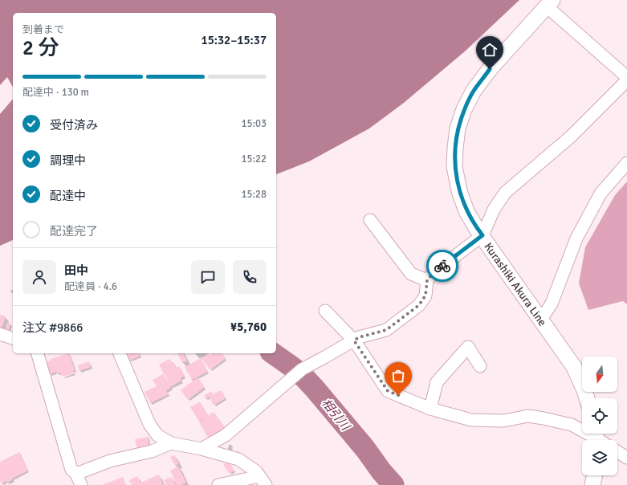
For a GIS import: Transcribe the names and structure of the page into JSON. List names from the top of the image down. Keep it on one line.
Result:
{"streets":{"main road":["Kurashiki Akura Line"]},"water":["相引川"],"north":"bottom","page":{"heading":["2 分","到着まで","15:32–15:37"],"panel":["田中","配達員 · 4.6","注文 #9866","¥5,760"],"bar":"配達中 · 130 m","list":[["受付済み","15:03"],["調理中","15:22"],["配達中","15:28"],"配達完了"]}}
